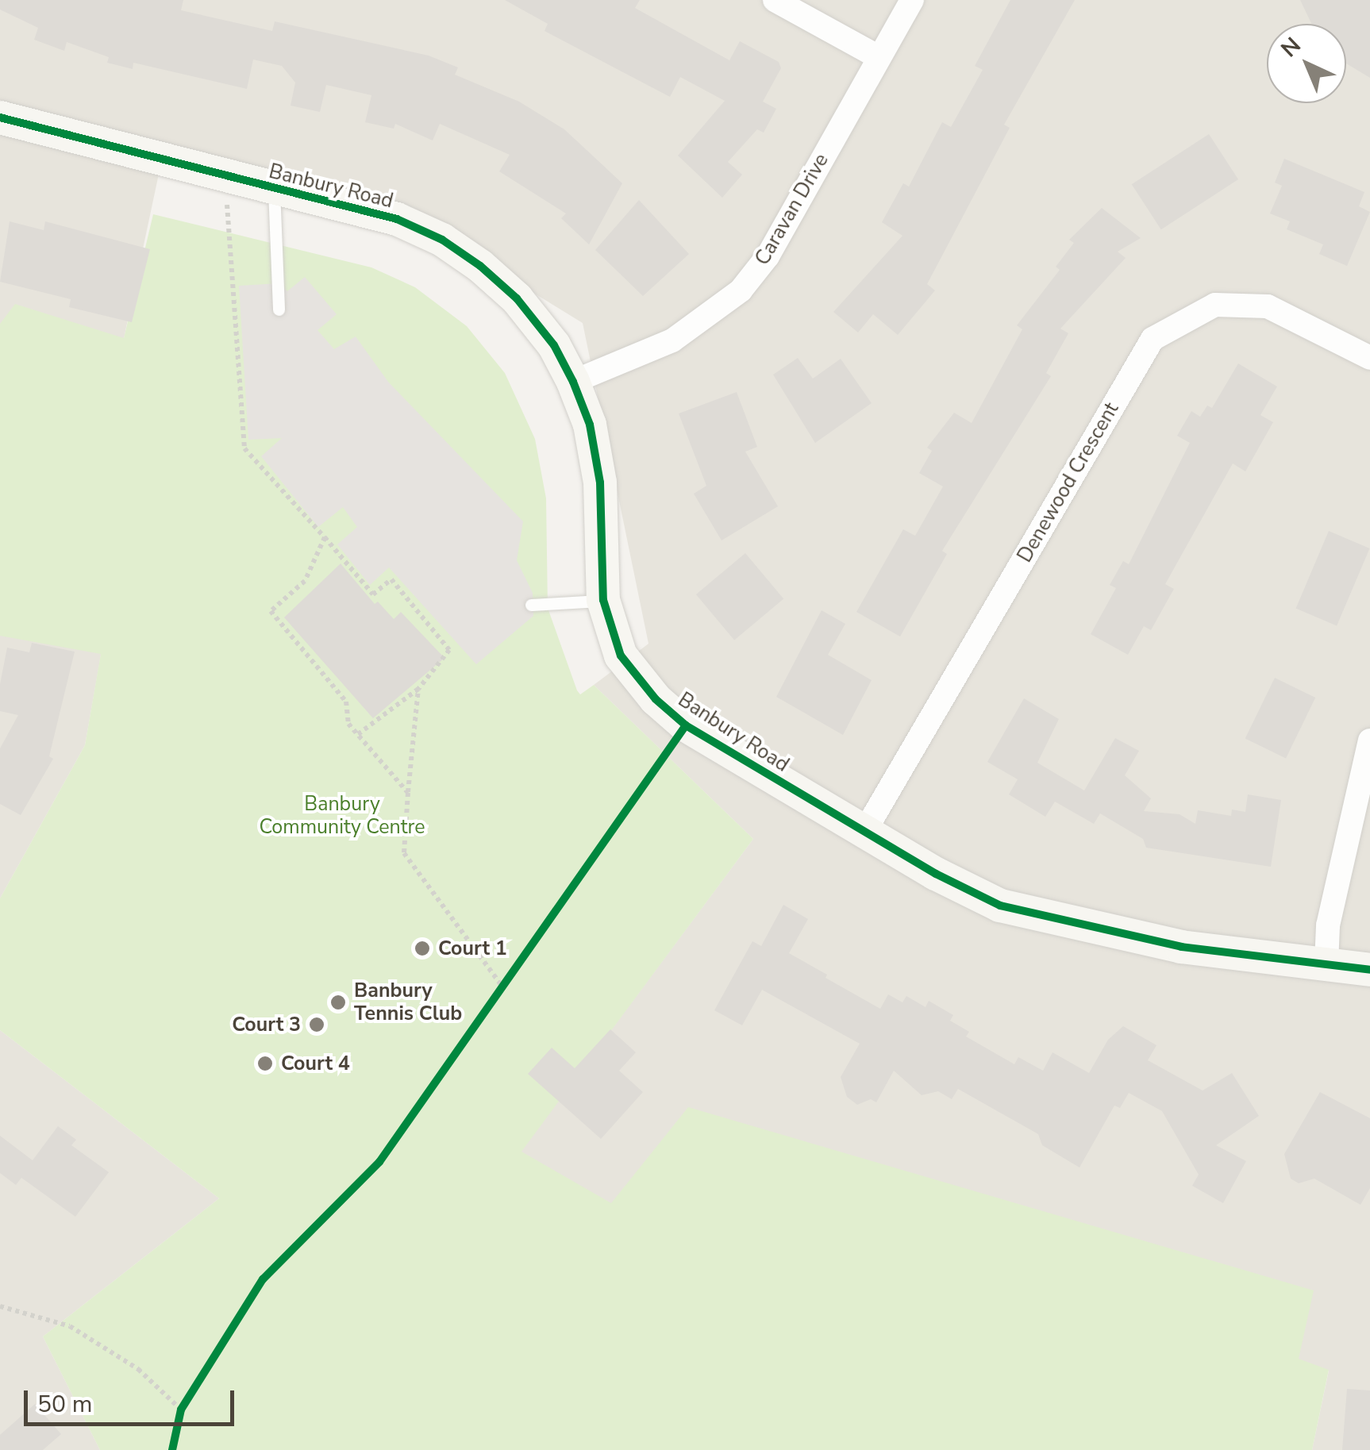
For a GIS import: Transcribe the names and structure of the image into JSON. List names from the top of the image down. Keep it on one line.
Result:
{"streets":{"street":["Banbury Road","Caravan Drive","Denewood Crescent"]},"crossings":[["Banbury Road","Caravan Drive"],["Banbury Road","Denewood Crescent"]],"parks":["Banbury Community Centre"],"places":["Court 1","Banbury Tennis Club","Court 3","Court 4"],"scale_bar":"50 m","north":"top left"}
